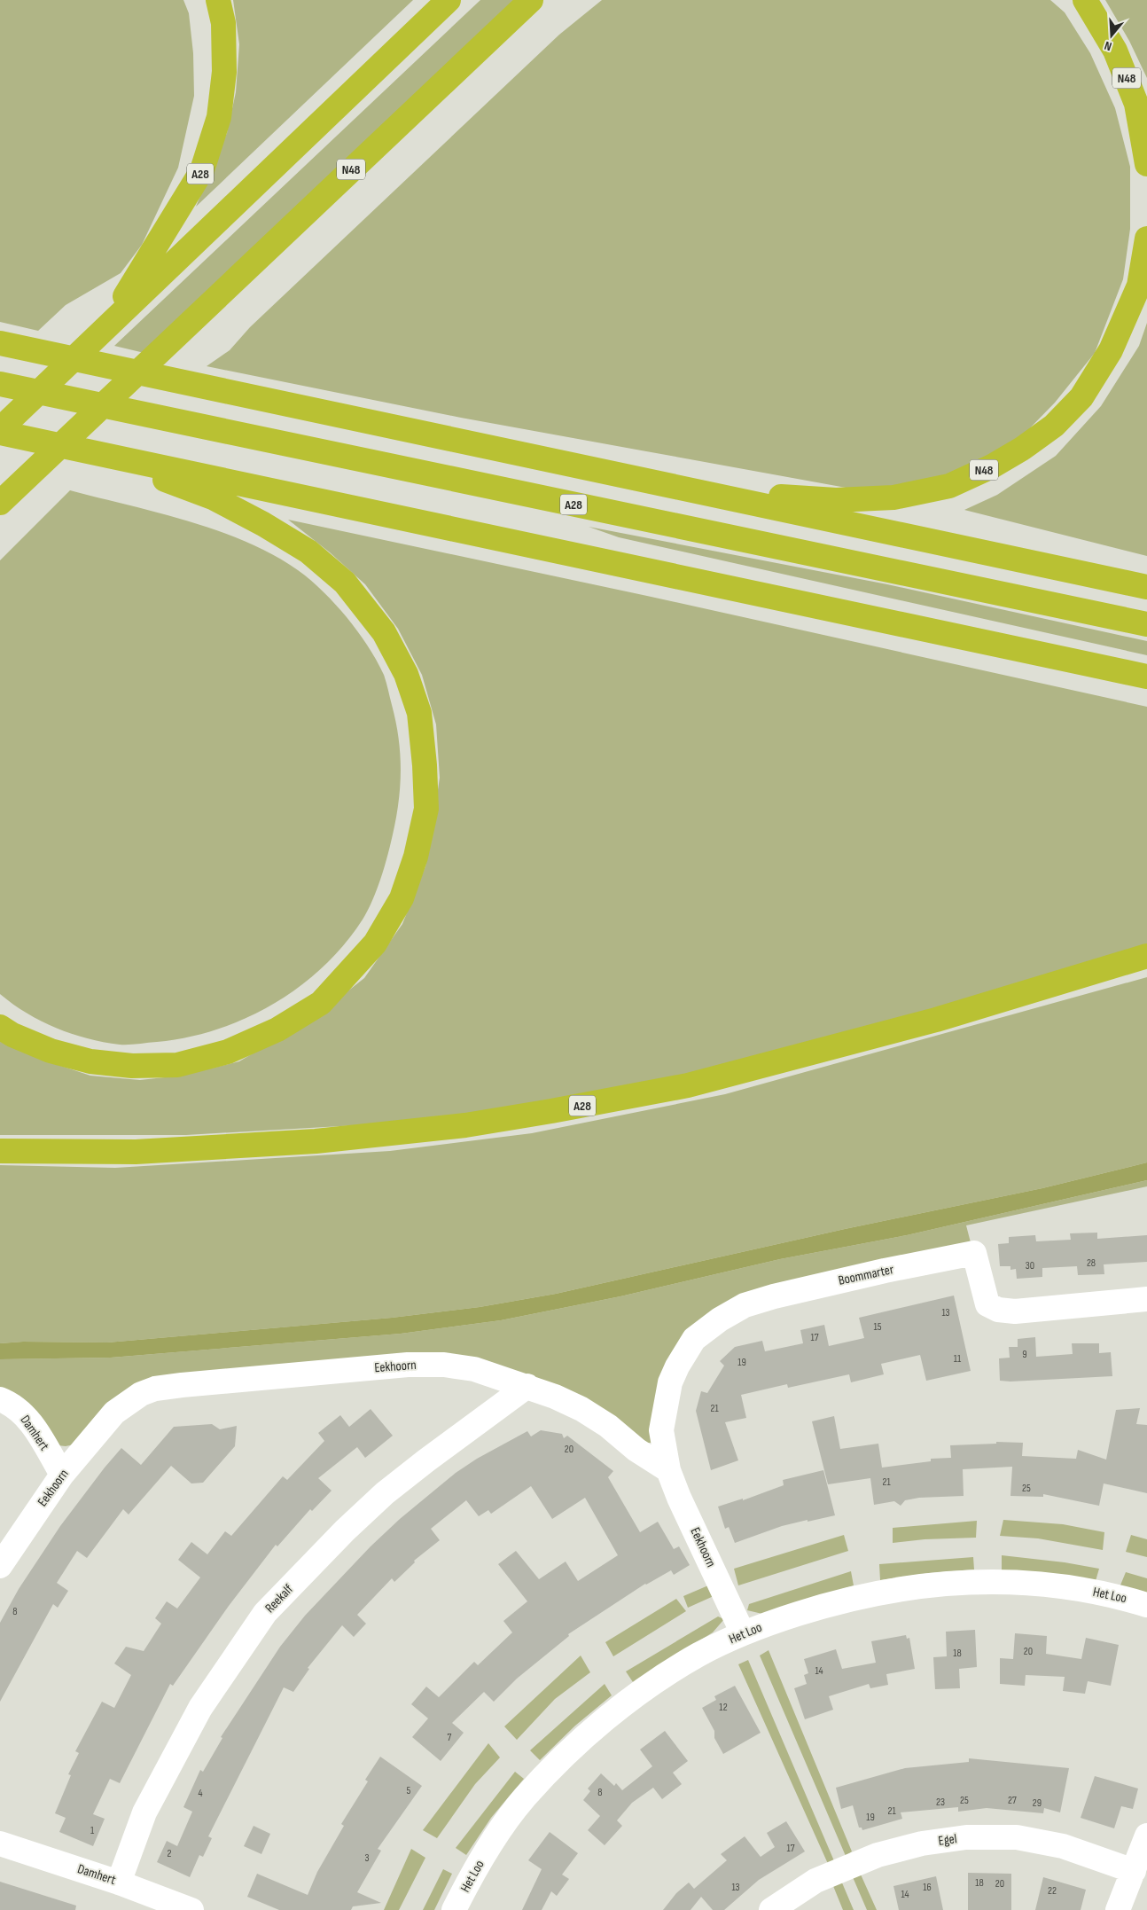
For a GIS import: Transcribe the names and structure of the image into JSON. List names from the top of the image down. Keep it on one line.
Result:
{"streets":{"highway":["N48","A28"],"street":["Boommarter","Eekhoorn","Damhert","Het Loo","Reekalf","Egel"]},"crossings":[["Boommarter","Eekhoorn"],["Eekhoorn","Damhert"],["Eekhoorn","Het Loo"],["Eekhoorn","Reekalf"],["Damhert","Reekalf"]],"house_numbers":["28","30","13","15","17","9","11","19","21","20","21","25","8","20","18","14","12","7","5","8","4","25","27","23","29","21","19","1","17","2","3","18","20","13","16","22","14"],"north":"bottom"}
